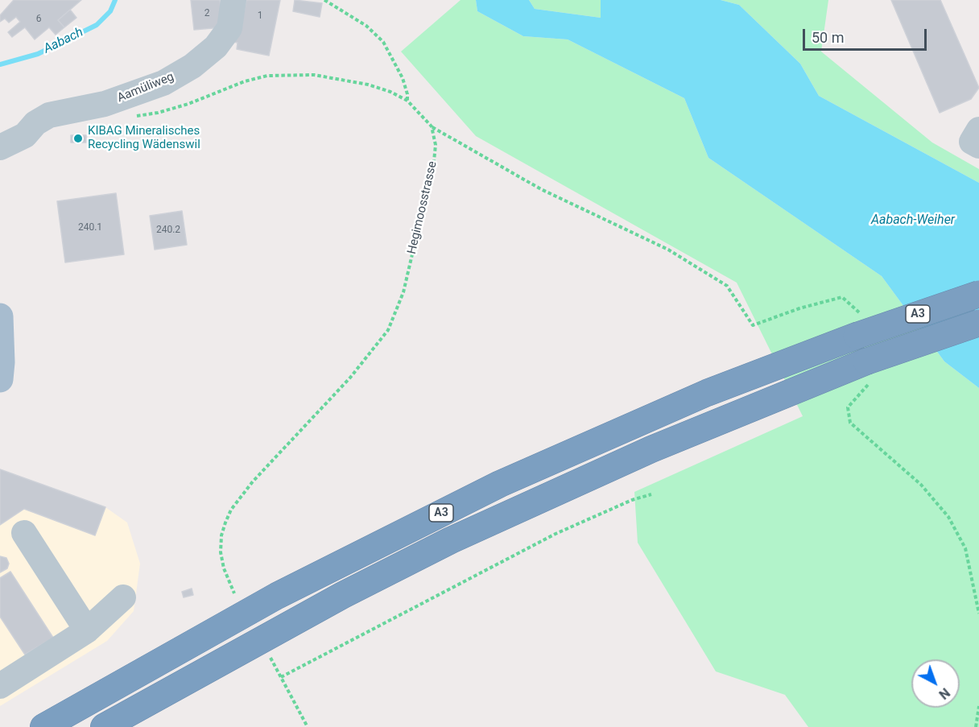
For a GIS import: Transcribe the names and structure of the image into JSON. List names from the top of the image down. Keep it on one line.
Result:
{"streets":{"highway":["A3"],"lane":["Aamüliweg"],"path":["Hegimoosstrasse"]},"water":["Aabach","Aabach-Weiher"],"places":["KIBAG Mineralisches Recycling Wädenswil"],"house_numbers":["2","1","6","240.1","240.2"],"scale_bar":"50 m","north":"bottom right"}
